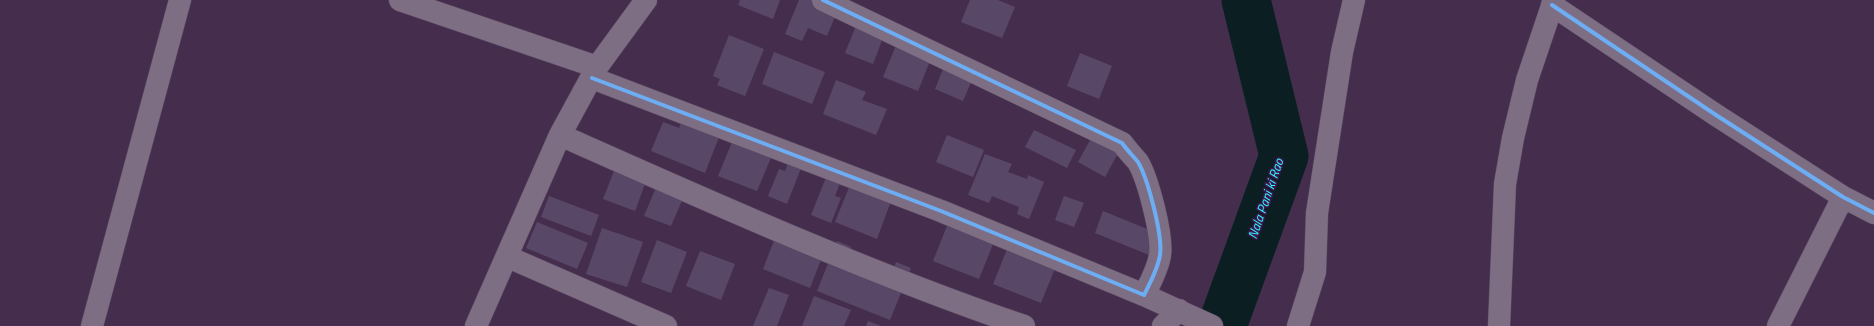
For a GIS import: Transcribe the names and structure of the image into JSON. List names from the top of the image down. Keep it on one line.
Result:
{"water":["Nala Pani ki Rao"]}
